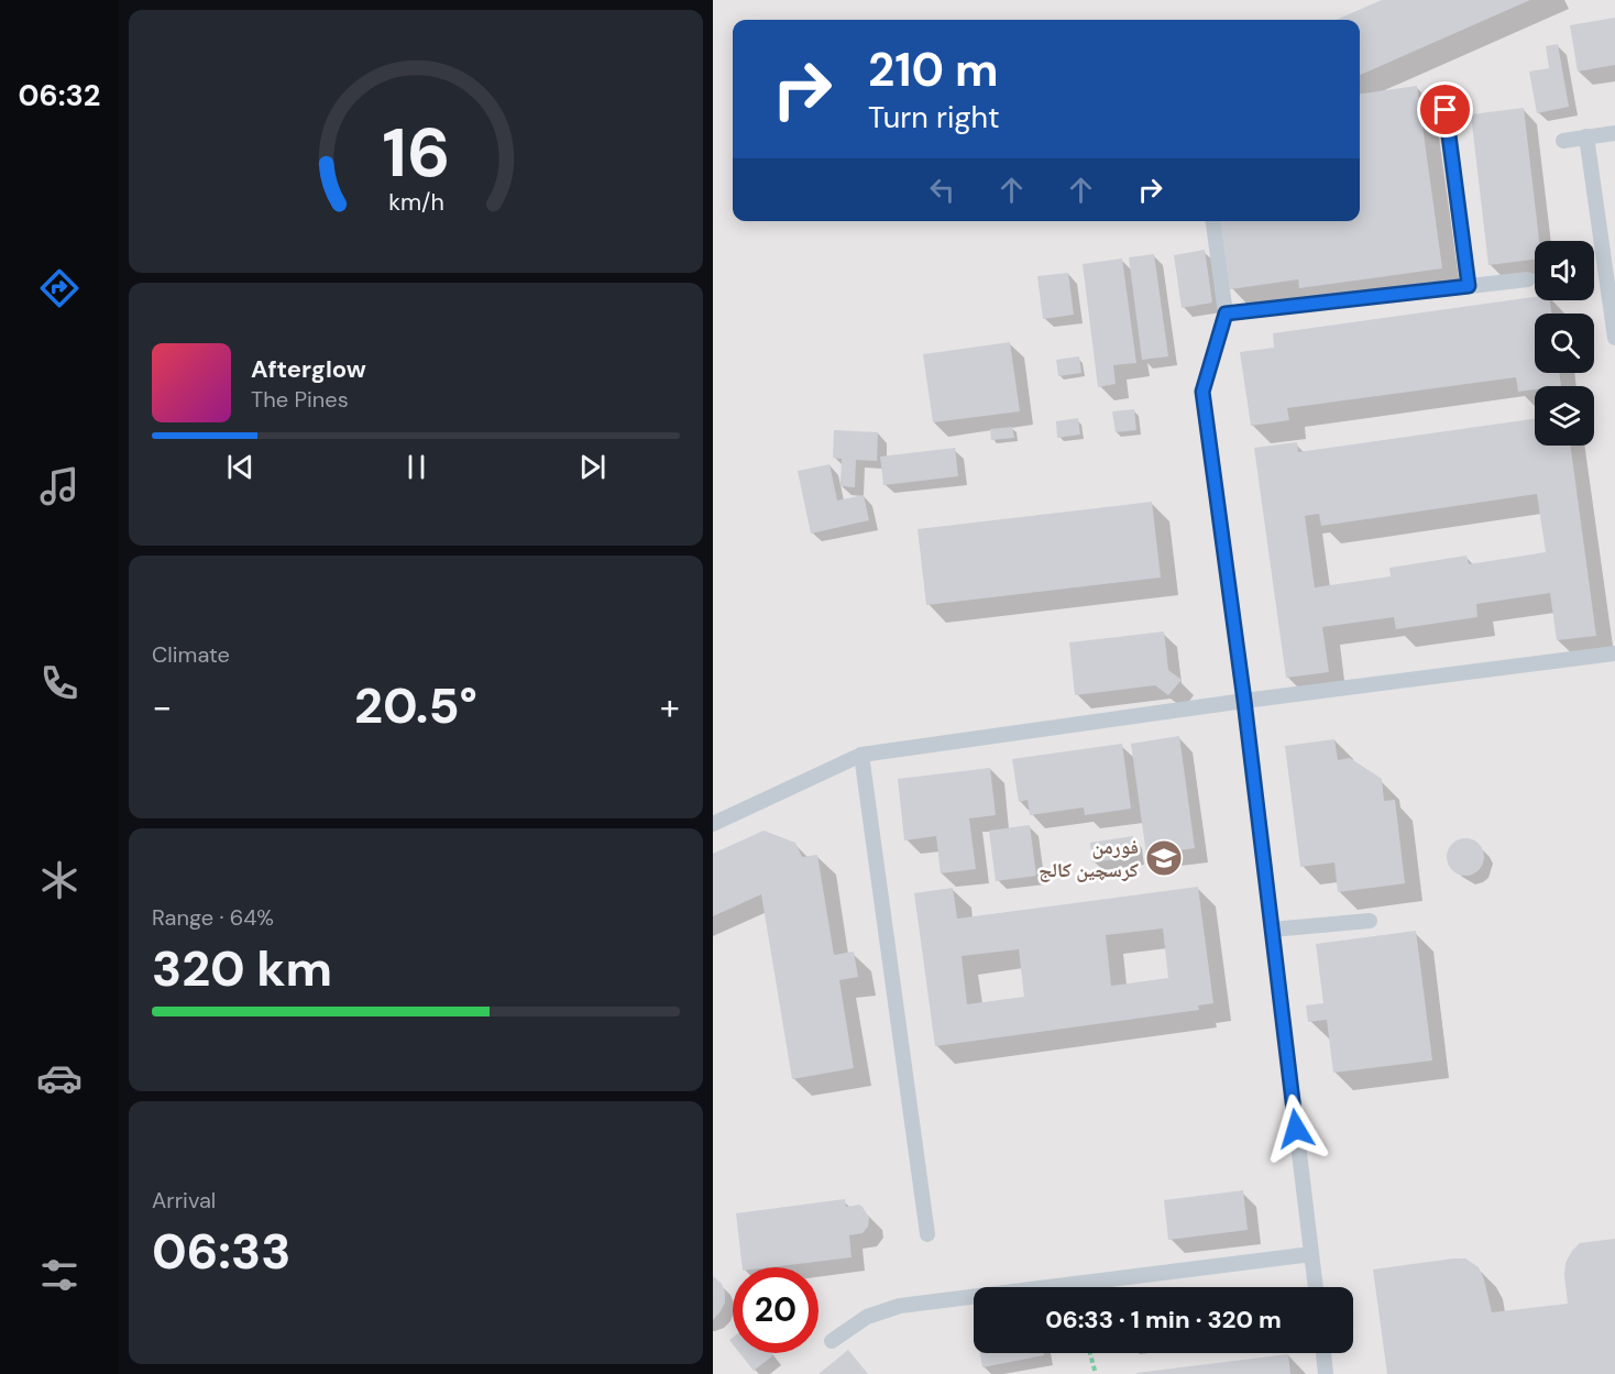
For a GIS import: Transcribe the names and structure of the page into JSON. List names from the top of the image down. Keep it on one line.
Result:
{"places":{"school or university":["فورمن کرسچین کالج"]},"page":{"tabs":"06:32","turn":["210 m","Turn right"],"song":["Afterglow","The Pines"],"tile":["Climate",["Range · 64%","320 km"],["Arrival","06:33"]],"heat":["−","20.5°","+"],"limit":"20","trip":"06:33 · 1 min · 320 m","gauge":["16","km/h"]}}
